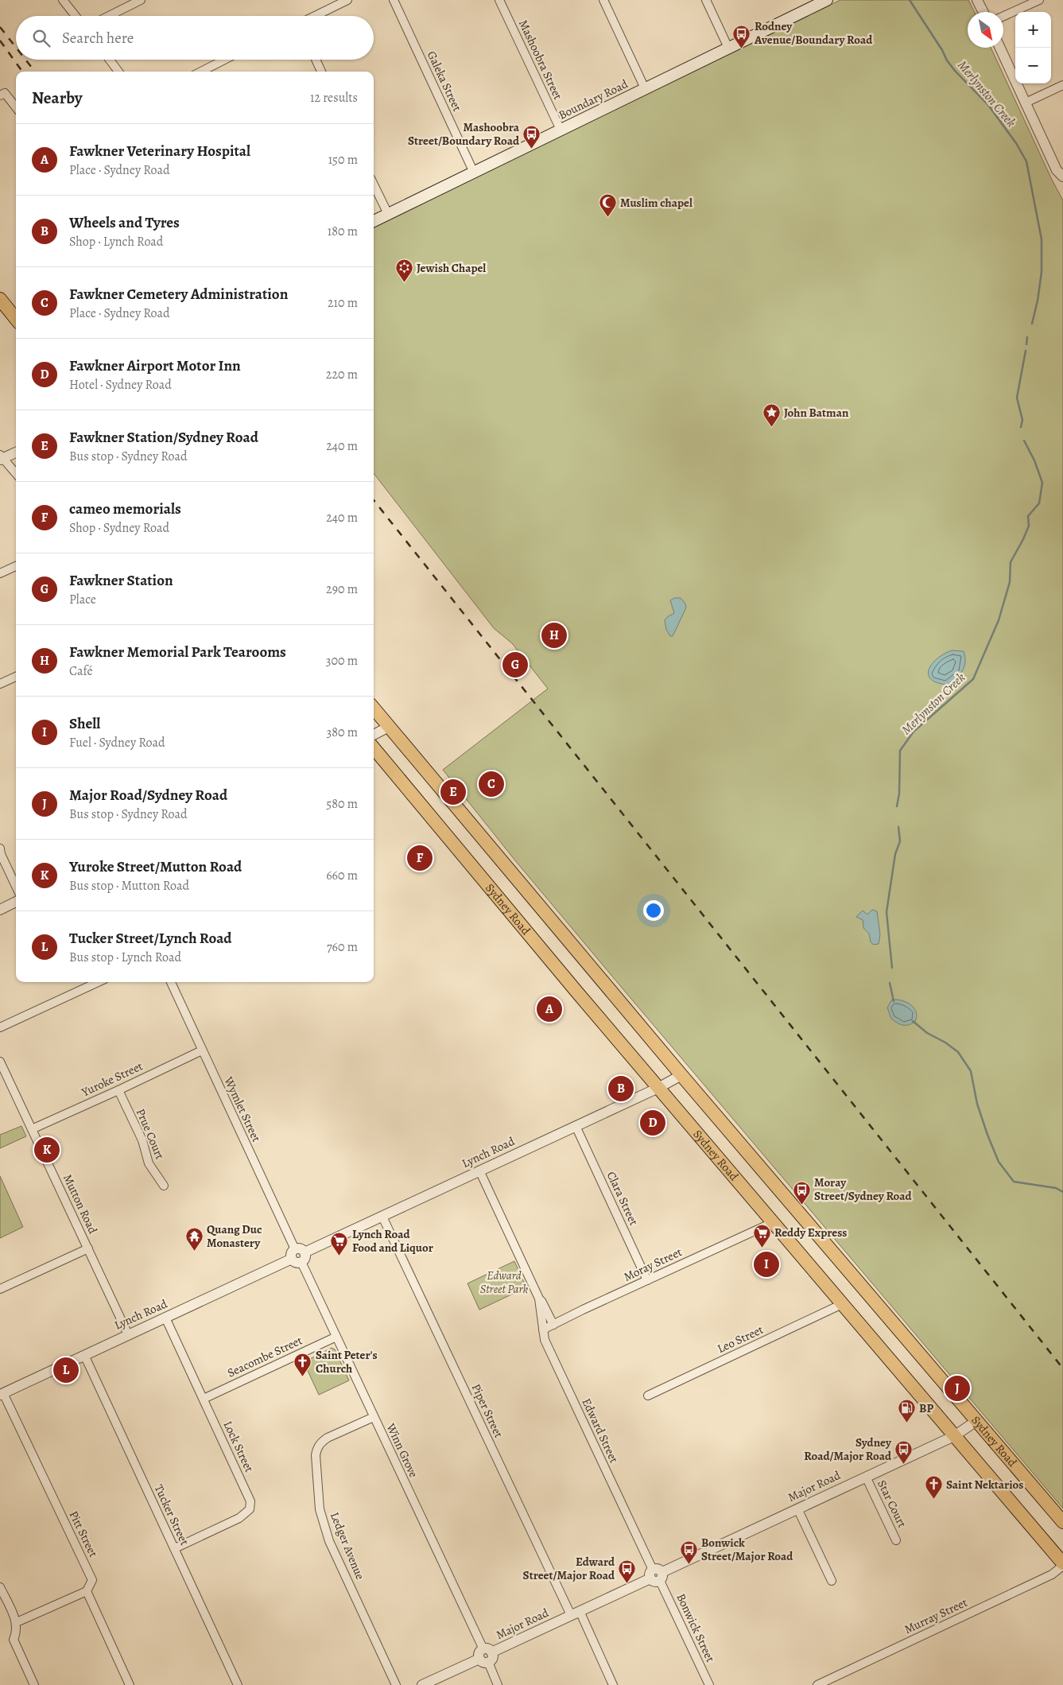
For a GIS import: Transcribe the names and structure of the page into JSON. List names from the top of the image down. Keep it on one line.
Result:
{"streets":{"highway":["Sydney Road"],"main road":["Boundary Road"],"street":["Mashoobra Street","Galeka Street","Yuroke Street","Wymlet Street","Prue Court","Lynch Road","Clara Street","Mutton Road","Moray Street","Leo Street","Seacombe Street","Piper Street","Edward Street","Lock Street","Winn Grove","Major Road","Star Court","Tucker Street","Pitt Street","Ledger Avenue","Murray Street","Bonwick Street"]},"crossings":[["Mashoobra Street","Boundary Road"],["Galeka Street","Boundary Road"],["Sydney Road","Lynch Road"],["Sydney Road","Moray Street"],["Sydney Road","Leo Street"],["Sydney Road","Major Road"],["Sydney Road","Murray Street"],["Yuroke Street","Wymlet Street"],["Yuroke Street","Prue Court"],["Yuroke Street","Mutton Road"],["Wymlet Street","Lynch Road"],["Wymlet Street","Winn Grove"],["Lynch Road","Clara Street"],["Lynch Road","Mutton Road"],["Lynch Road","Piper Street"],["Lynch Road","Edward Street"],["Lynch Road","Lock Street"],["Lynch Road","Winn Grove"],["Lynch Road","Tucker Street"],["Lynch Road","Pitt Street"],["Clara Street","Moray Street"],["Moray Street","Edward Street"],["Seacombe Street","Lock Street"],["Seacombe Street","Winn Grove"],["Piper Street","Major Road"],["Edward Street","Major Road"],["Edward Street","Bonwick Street"],["Lock Street","Tucker Street"],["Winn Grove","Major Road"],["Winn Grove","Ledger Avenue"],["Major Road","Star Court"],["Major Road","Bonwick Street"]],"water":["Merlynston Creek"],"parks":["Edward Street Park"],"places":{"bus stop":["Rodney Avenue/Boundary Road","Mashoobra Street/Boundary Road","Moray Street/Sydney Road","Sydney Road/Major Road","Bonwick Street/Major Road","Edward Street/Major Road"],"mosque":["Muslim chapel"],"synagogue":["Jewish Chapel"],"place":["John Batman"],"supermarket":["Reddy Express","Lynch Road Food and Liquor"],"temple":["Quang Duc Monastery"],"church":["Saint Peter's Church","Saint Nektarios"],"fuel station":["BP"]},"north":"bottom right","page":{"map_buttons":["+","−"],"search":"Search here","heading":["Nearby","12 results"],"list":[{"mark":"A","name":"Fawkner Veterinary Hospital","note":"Place · Sydney Road","value":"150 m"},{"mark":"B","name":"Wheels and Tyres","note":"Shop · Lynch Road","value":"180 m"},{"mark":"C","name":"Fawkner Cemetery Administration","note":"Place · Sydney Road","value":"210 m"},{"mark":"D","name":"Fawkner Airport Motor Inn","note":"Hotel · Sydney Road","value":"220 m"},{"mark":"E","name":"Fawkner Station/Sydney Road","note":"Bus stop · Sydney Road","value":"240 m"},{"mark":"F","name":"cameo memorials","note":"Shop · Sydney Road","value":"240 m"},{"mark":"G","name":"Fawkner Station","note":"Place","value":"290 m"},{"mark":"H","name":"Fawkner Memorial Park Tearooms","note":"Café","value":"300 m"},{"mark":"I","name":"Shell","note":"Fuel · Sydney Road","value":"380 m"},{"mark":"J","name":"Major Road/Sydney Road","note":"Bus stop · Sydney Road","value":"580 m"},{"mark":"K","name":"Yuroke Street/Mutton Road","note":"Bus stop · Mutton Road","value":"660 m"},{"mark":"L","name":"Tucker Street/Lynch Road","note":"Bus stop · Lynch Road","value":"760 m"}],"pins":["H","G","C","E","F","A","B","D","K","I","L","J"]}}
